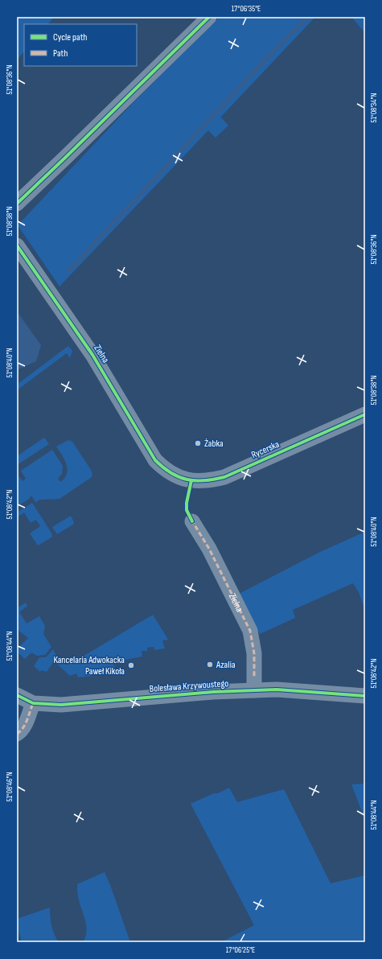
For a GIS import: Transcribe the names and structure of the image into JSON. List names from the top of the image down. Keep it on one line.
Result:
{"streets":{"street":["Zielna","Rycerska","Bolesława Krzywoustego"]},"crossings":[["Zielna","Rycerska"],["Zielna","Bolesława Krzywoustego"]],"places":["Żabka","Azalia","Kancelaria Adwokacka Paweł Kikoła"],"legend":["Cycle path","Path"],"coordinates":["17°06'35\"E","51°08'36\"N","51°08'34\"N","51°08'38\"N","51°08'40\"N","51°08'42\"N","51°08'44\"N","51°08'46\"N","17°06'25\"E"]}
